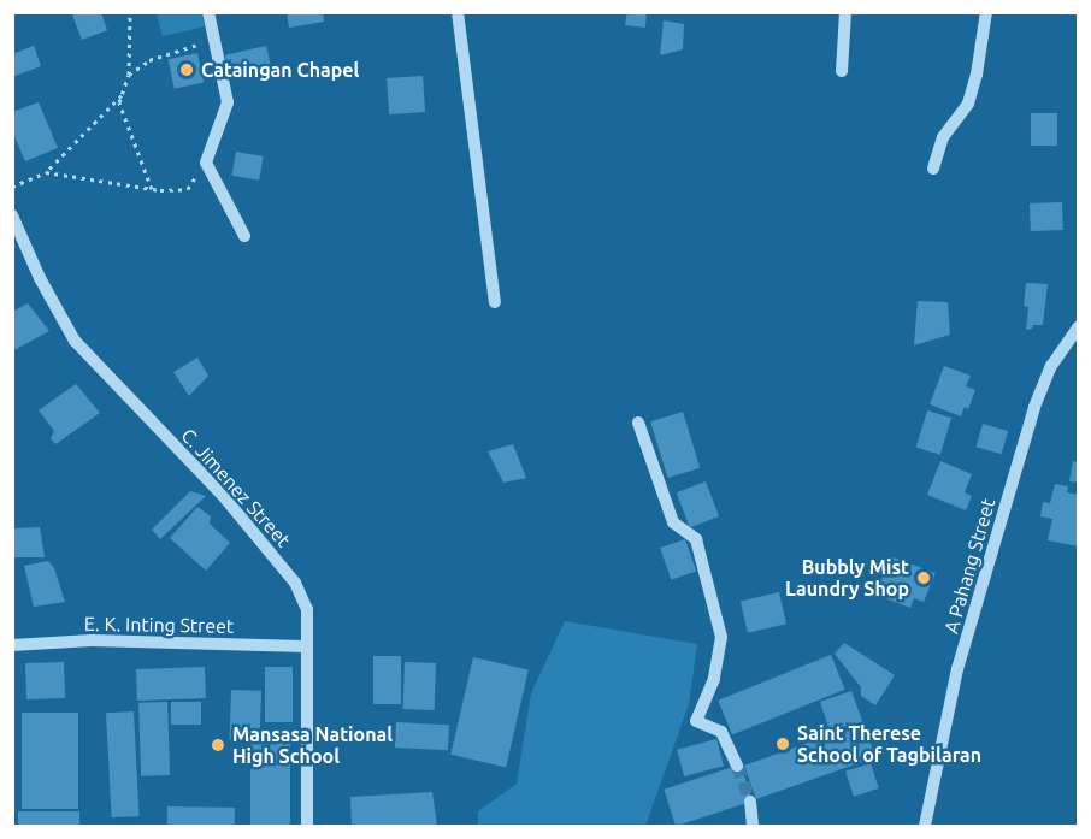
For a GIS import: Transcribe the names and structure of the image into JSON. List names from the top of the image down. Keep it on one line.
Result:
{"streets":{"street":["C. Jimenez Street","A Pahang Street","E. K. Inting Street"]},"crossings":[["C. Jimenez Street","E. K. Inting Street"]],"places":["Cataingan Chapel","Bubbly Mist Laundry Shop","Saint Therese School of Tagbilaran","Mansasa National High School"]}
